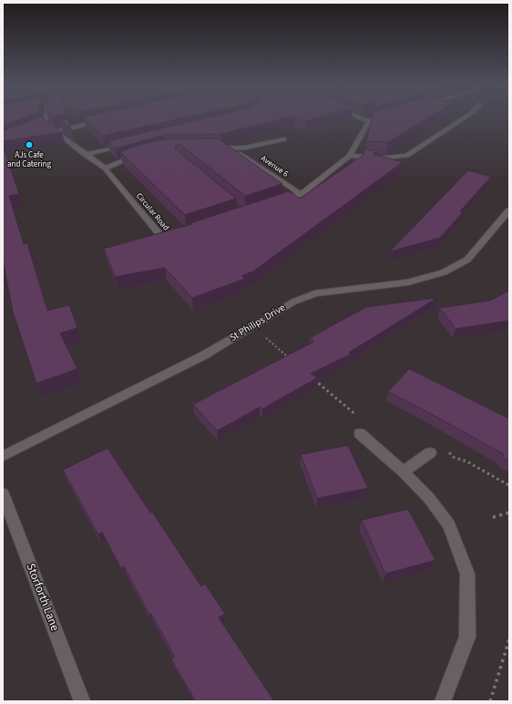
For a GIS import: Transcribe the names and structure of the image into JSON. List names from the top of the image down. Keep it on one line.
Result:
{"streets":{"street":["Avenue 6","Circular Road","St Philips Drive","Storforth Lane"]},"places":["AJs Cafe and Catering"]}
